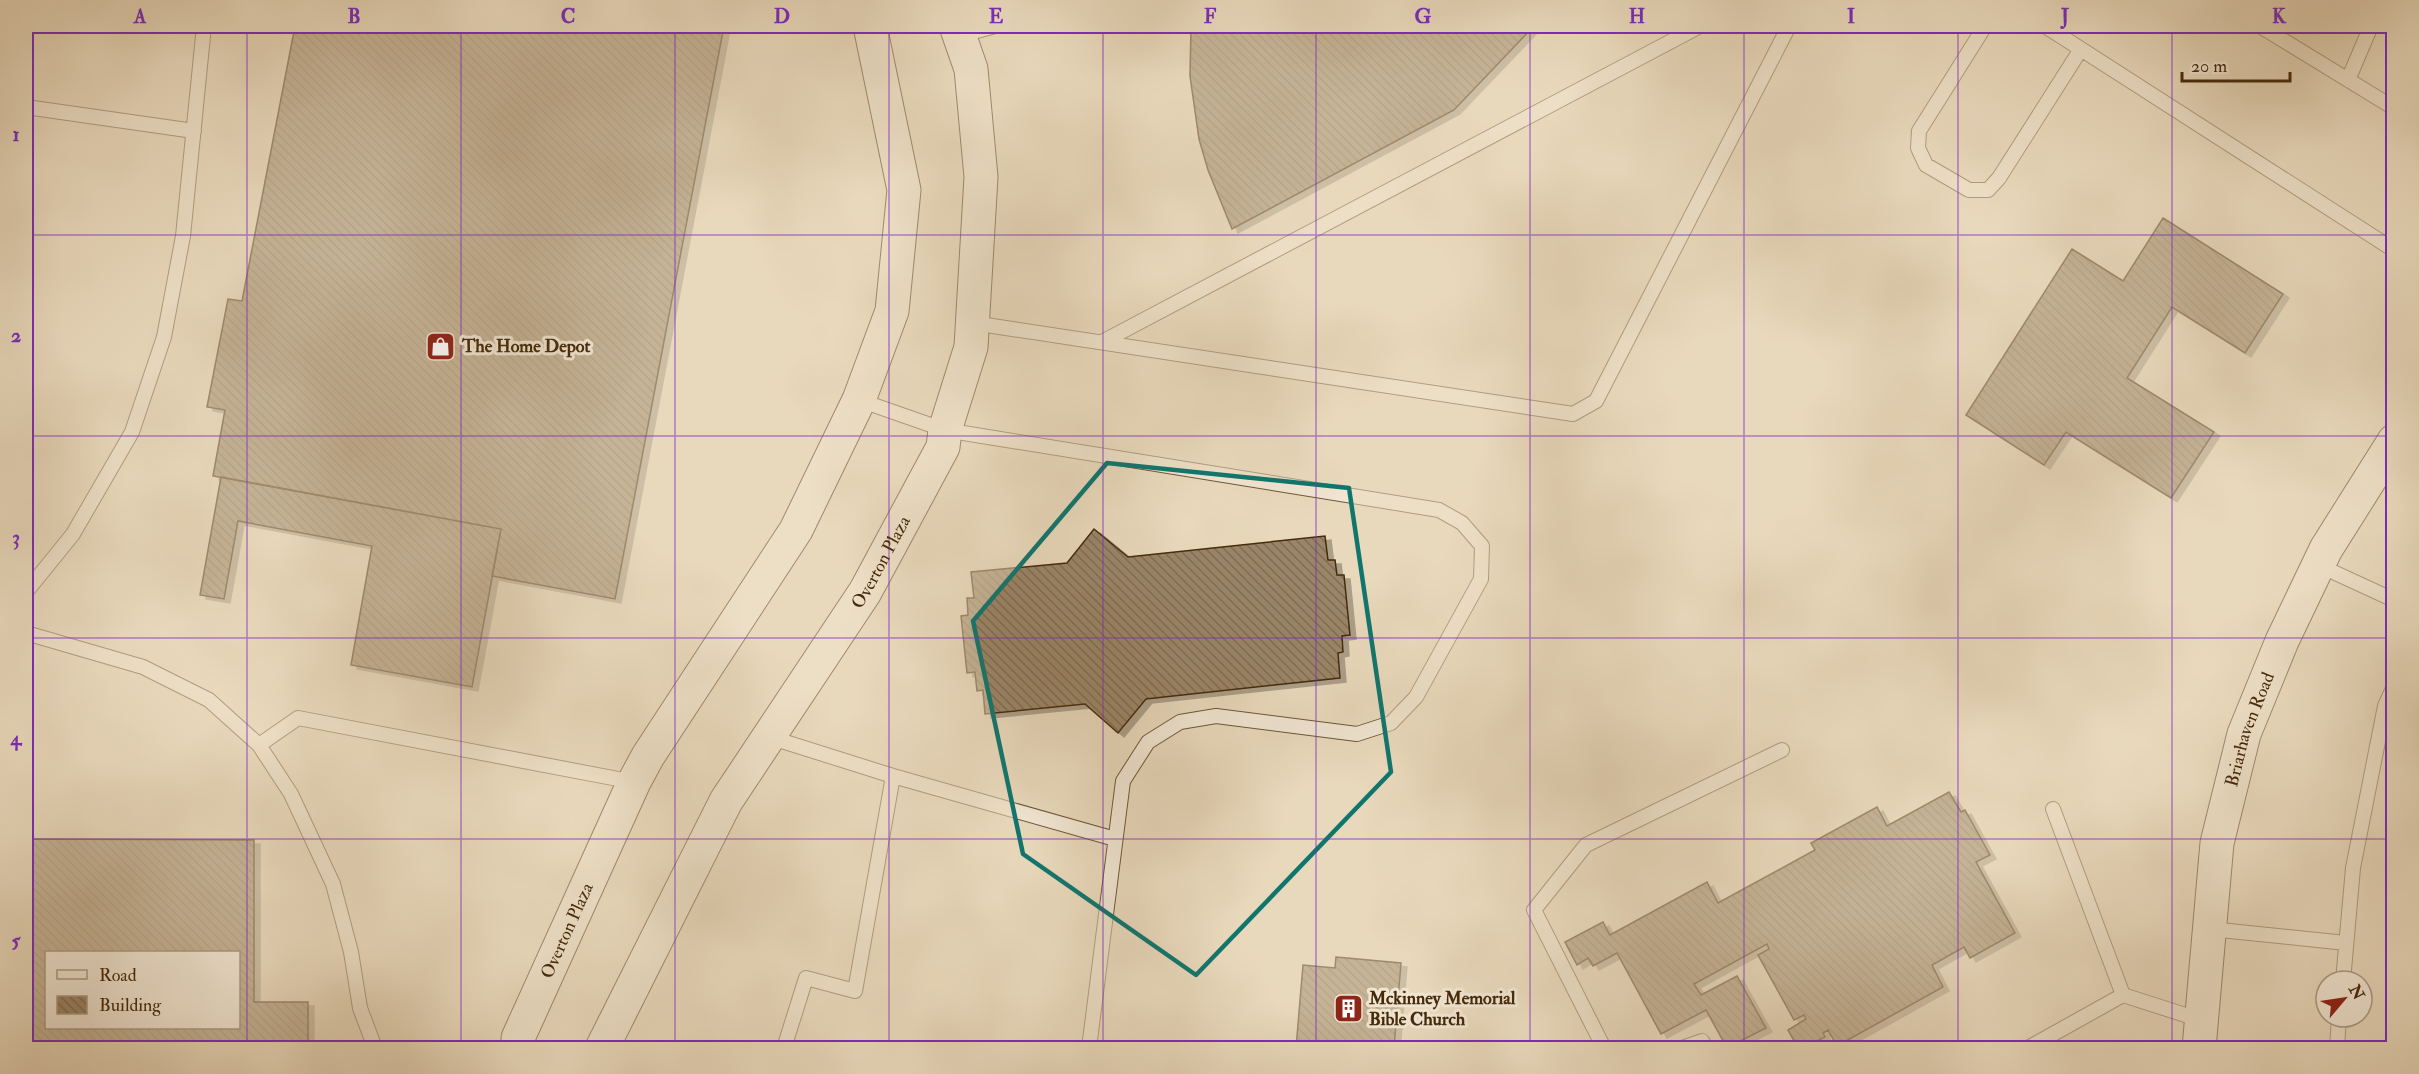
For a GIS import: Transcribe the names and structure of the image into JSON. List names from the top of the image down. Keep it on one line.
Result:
{"streets":{"street":["Overton Plaza","Briarhaven Road"]},"places":{"shop":["The Home Depot"],"building":["Mckinney Memorial Bible Church"]},"legend":["Road","Building"],"scale_bar":"20 m","north":"top right","grid":{"columns":["A","B","C","D","E","F","G","H","I","J","K"],"rows":["1","2","3","4","5"]}}
